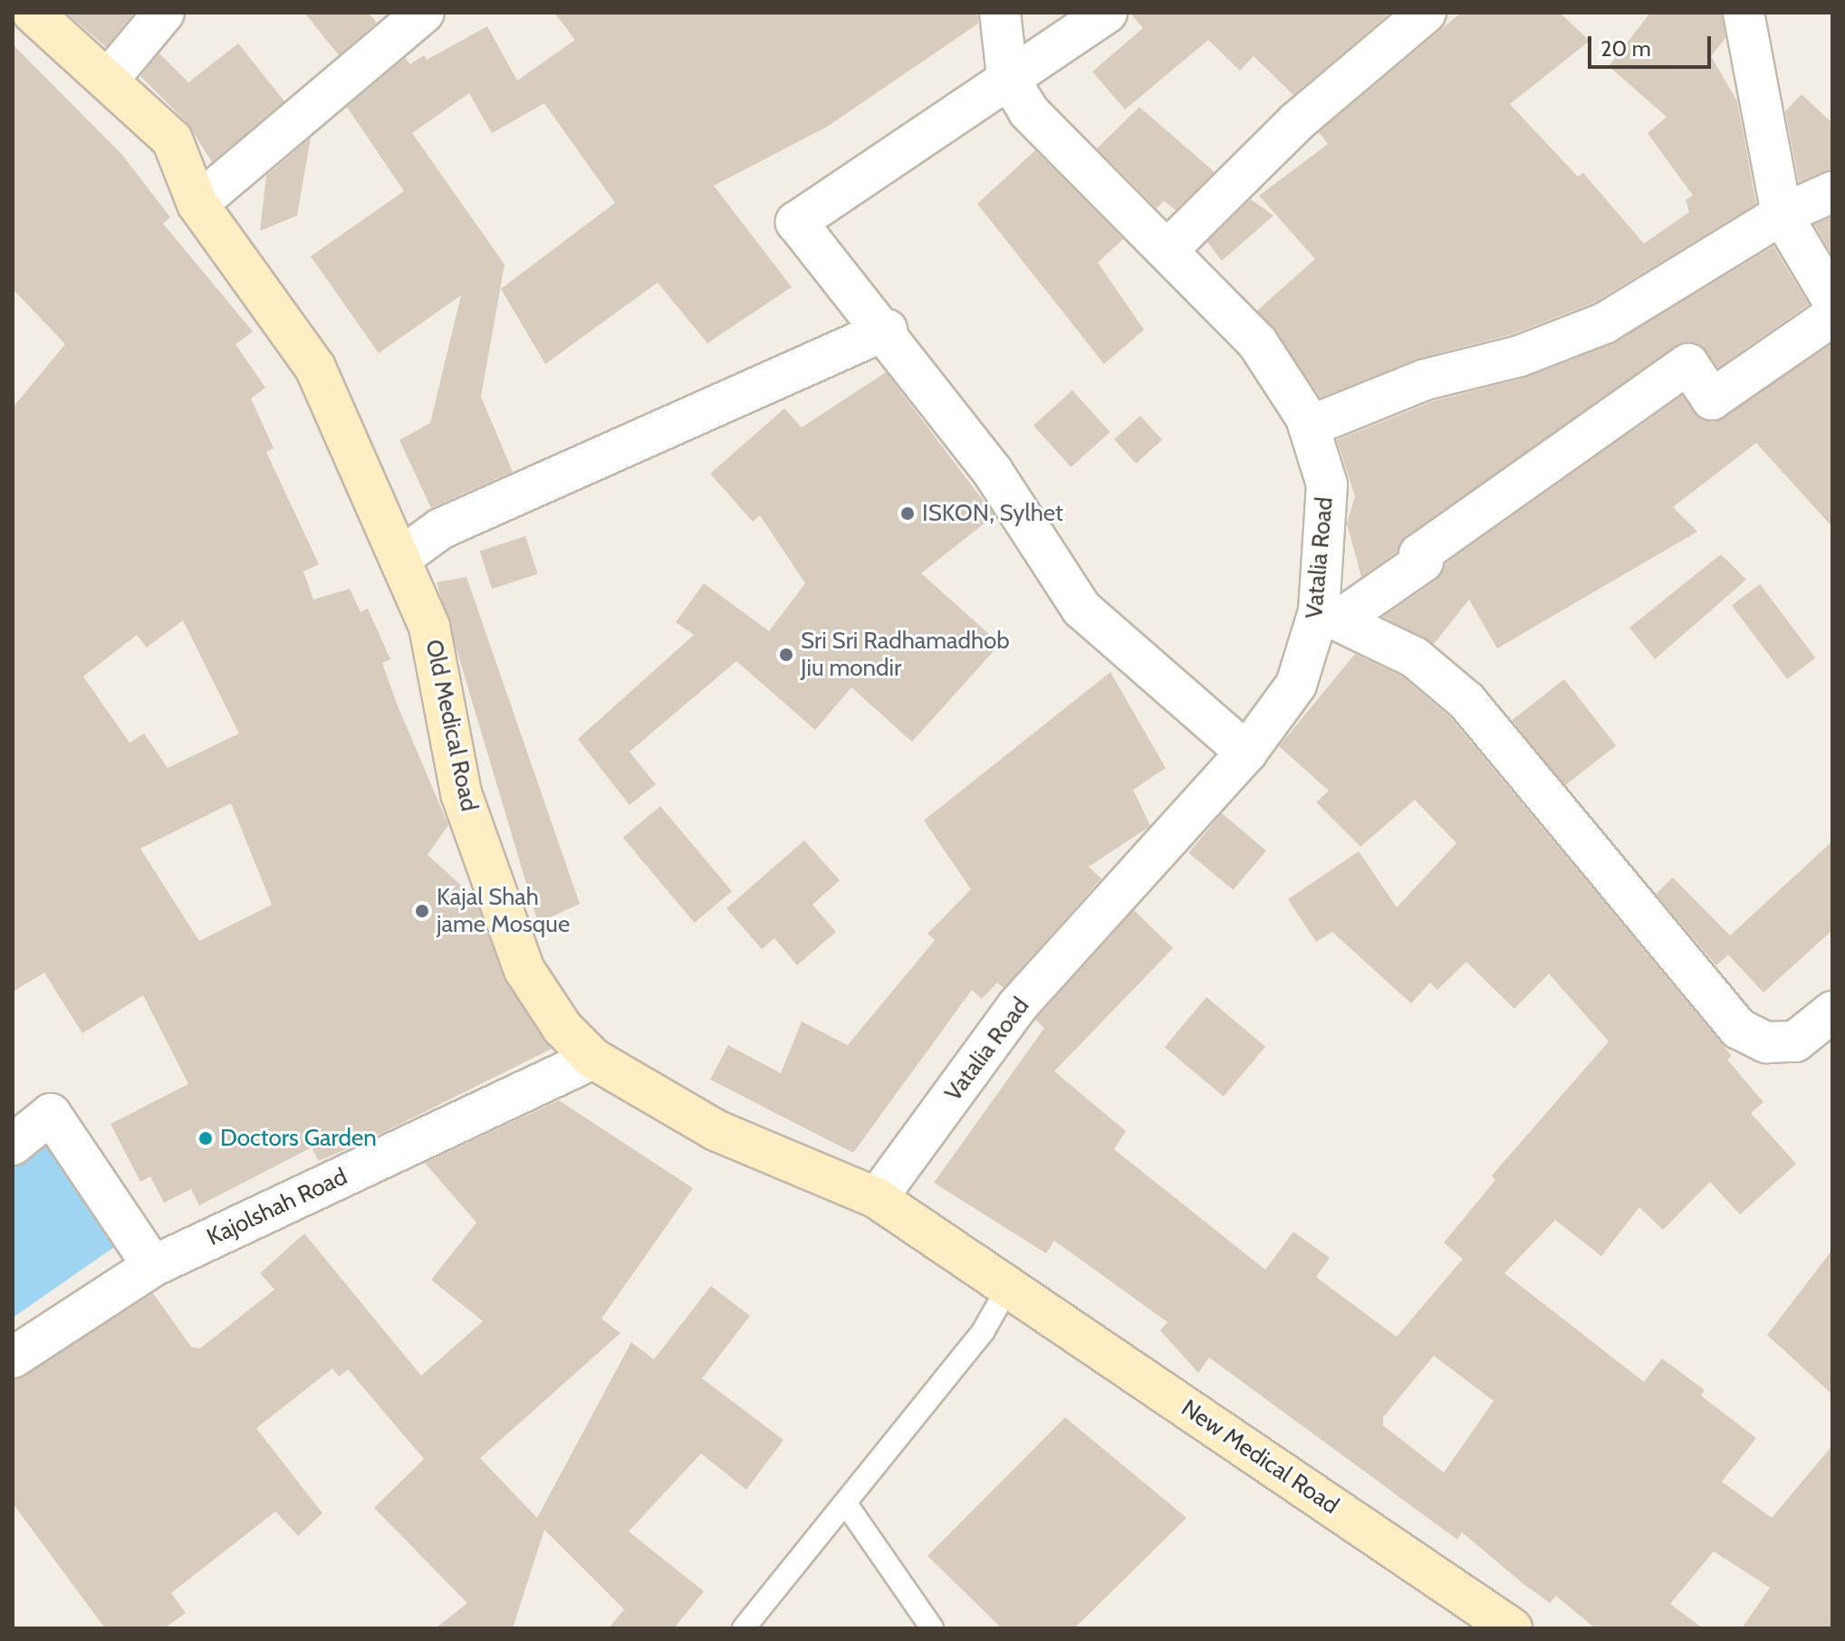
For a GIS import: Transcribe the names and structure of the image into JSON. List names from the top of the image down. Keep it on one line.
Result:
{"streets":{"street":["Vatalia Road","Old Medical Road","Kajolshah Road","New Medical Road"]},"crossings":[["Vatalia Road","Old Medical Road"],["Old Medical Road","Kajolshah Road"],["Old Medical Road","New Medical Road"]],"places":["ISKON, Sylhet","Sri Sri Radhamadhob Jiu mondir","Kajal Shah jame Mosque","Doctors Garden"],"scale_bar":"20 m"}
